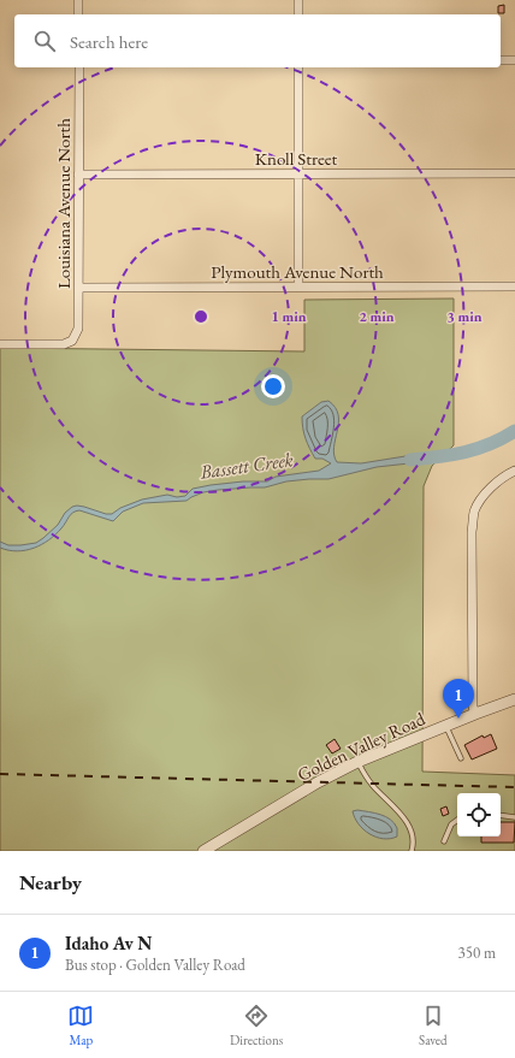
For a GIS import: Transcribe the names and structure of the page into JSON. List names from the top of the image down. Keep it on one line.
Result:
{"streets":{"street":["Knoll Street","Louisiana Avenue North","Plymouth Avenue North","Golden Valley Road"]},"crossings":[["Knoll Street","Louisiana Avenue North"],["Louisiana Avenue North","Plymouth Avenue North"]],"water":["Bassett Creek"],"page":{"search":"Search here","pins":"1","heading":"Nearby","list":[{"mark":"1","name":"Idaho Av N","note":"Bus stop · Golden Valley Road","value":"350 m"}],"nav":["Map","Directions","Saved"]},"rings":["1 min","2 min","3 min"]}
